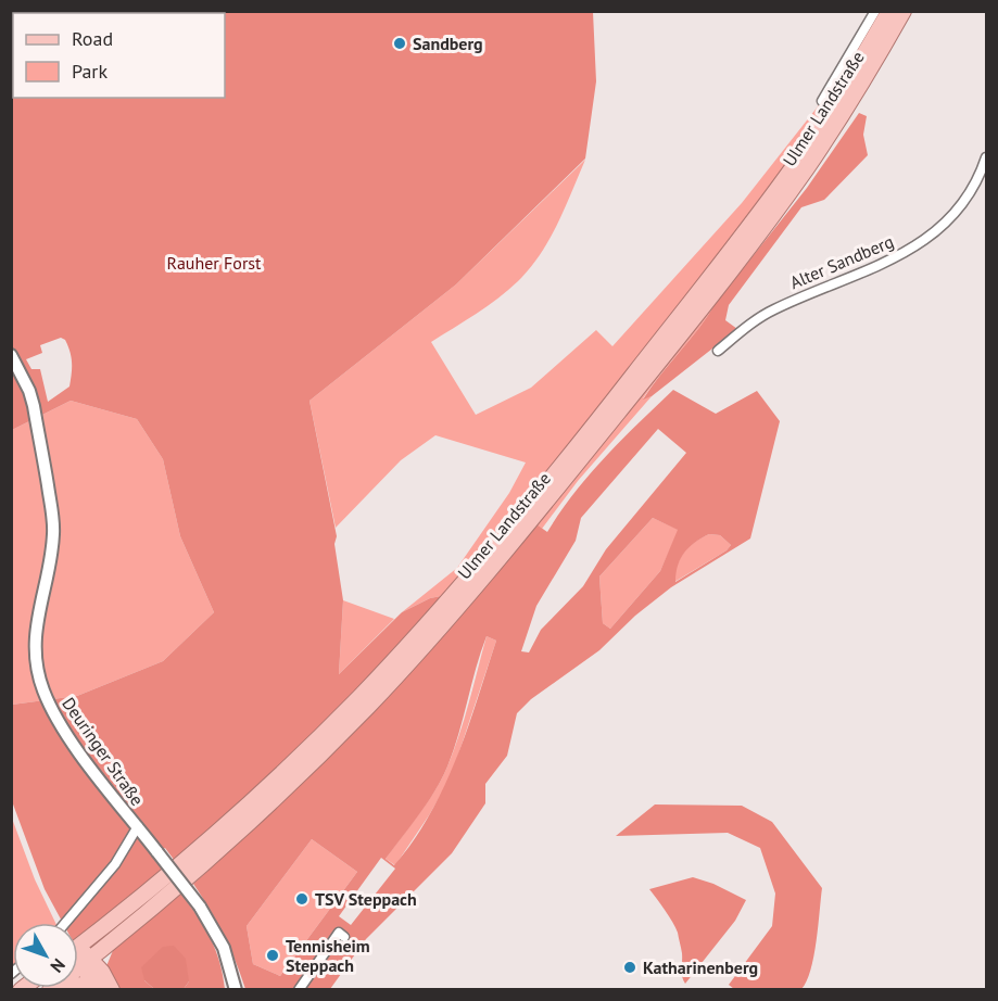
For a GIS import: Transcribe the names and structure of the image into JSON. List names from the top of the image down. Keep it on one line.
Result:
{"streets":{"main road":["Ulmer Landstraße"],"street":["Alter Sandberg","Deuringer Straße"]},"parks":["Rauher Forst"],"places":["Sandberg","TSV Steppach","Tennisheim Steppach","Katharinenberg"],"legend":["Road","Park"],"north":"bottom right"}
